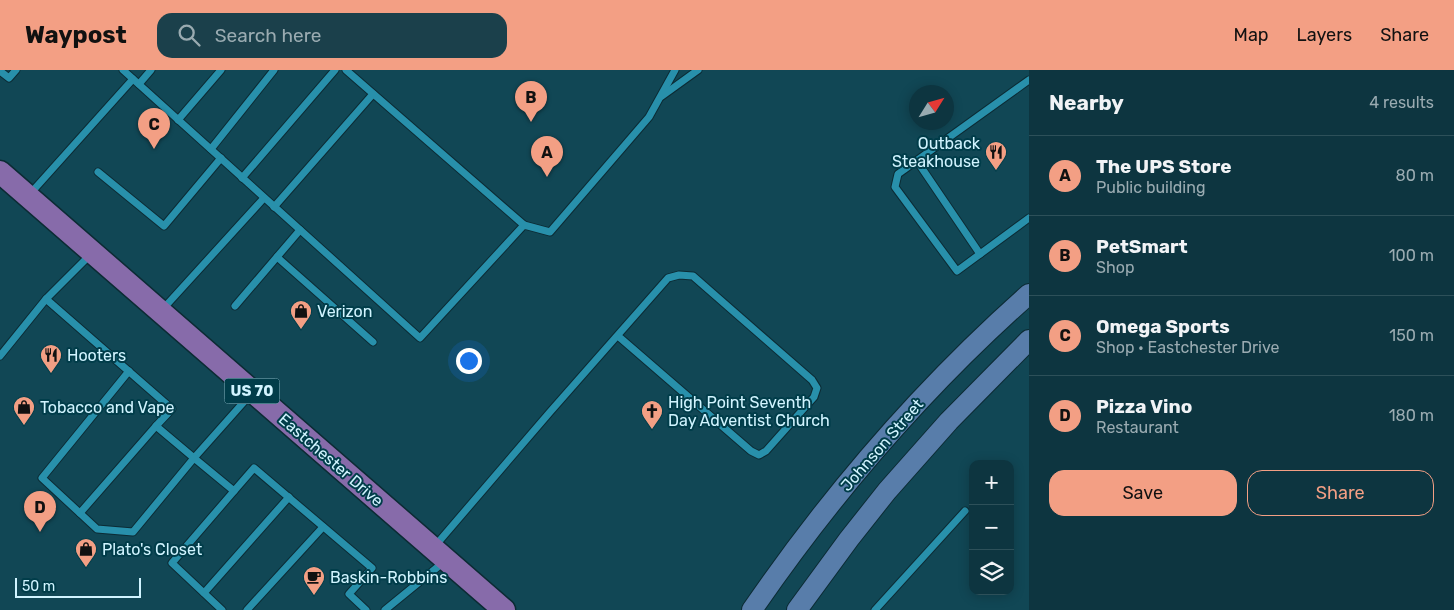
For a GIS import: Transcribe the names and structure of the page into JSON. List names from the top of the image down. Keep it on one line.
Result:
{"streets":{"main road":["US 70","Johnson Street","Eastchester Drive"]},"places":{"restaurant":["Outback Steakhouse","Hooters"],"shop":["Verizon","Tobacco and Vape","Plato's Closet"],"church":["High Point Seventh Day Adventist Church"],"cafe":["Baskin-Robbins"]},"scale_bar":"50 m","north":"top right","page":{"header":"Waypost","search":"Search here","nav":["Map","Layers","Share"],"heading":["Nearby","4 results"],"pins":["B","C","A","D"],"list":[{"mark":"A","name":"The UPS Store","note":"Public building","value":"80 m"},{"mark":"B","name":"PetSmart","note":"Shop","value":"100 m"},{"mark":"C","name":"Omega Sports","note":"Shop · Eastchester Drive","value":"150 m"},{"mark":"D","name":"Pizza Vino","note":"Restaurant","value":"180 m"}],"buttons":["Save","Share"],"map_buttons":["+","−"],"scale":"50 m"}}
